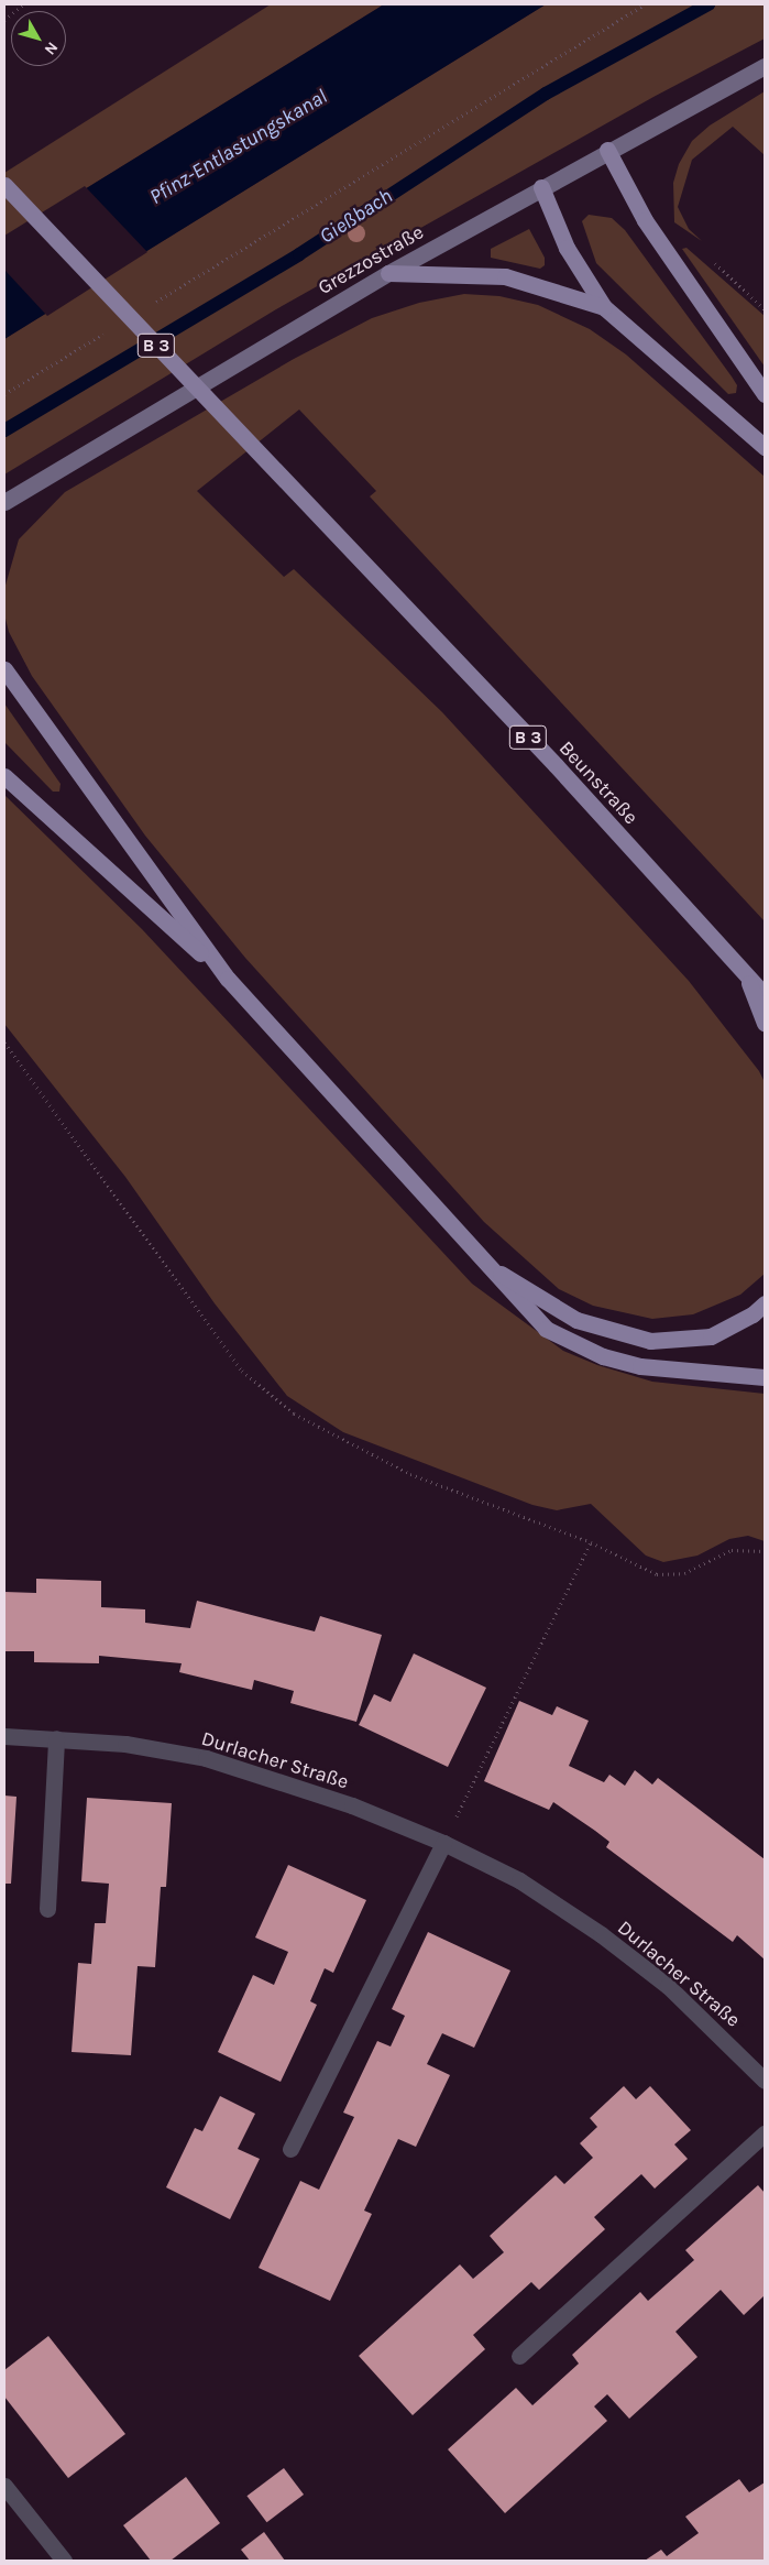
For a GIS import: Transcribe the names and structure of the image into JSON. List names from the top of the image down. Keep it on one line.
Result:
{"streets":{"main road":["B 3","Beunstraße"],"street":["Grezzostraße","Durlacher Straße"]},"water":["Pfinz-Entlastungskanal","Gießbach"],"north":"bottom right"}
